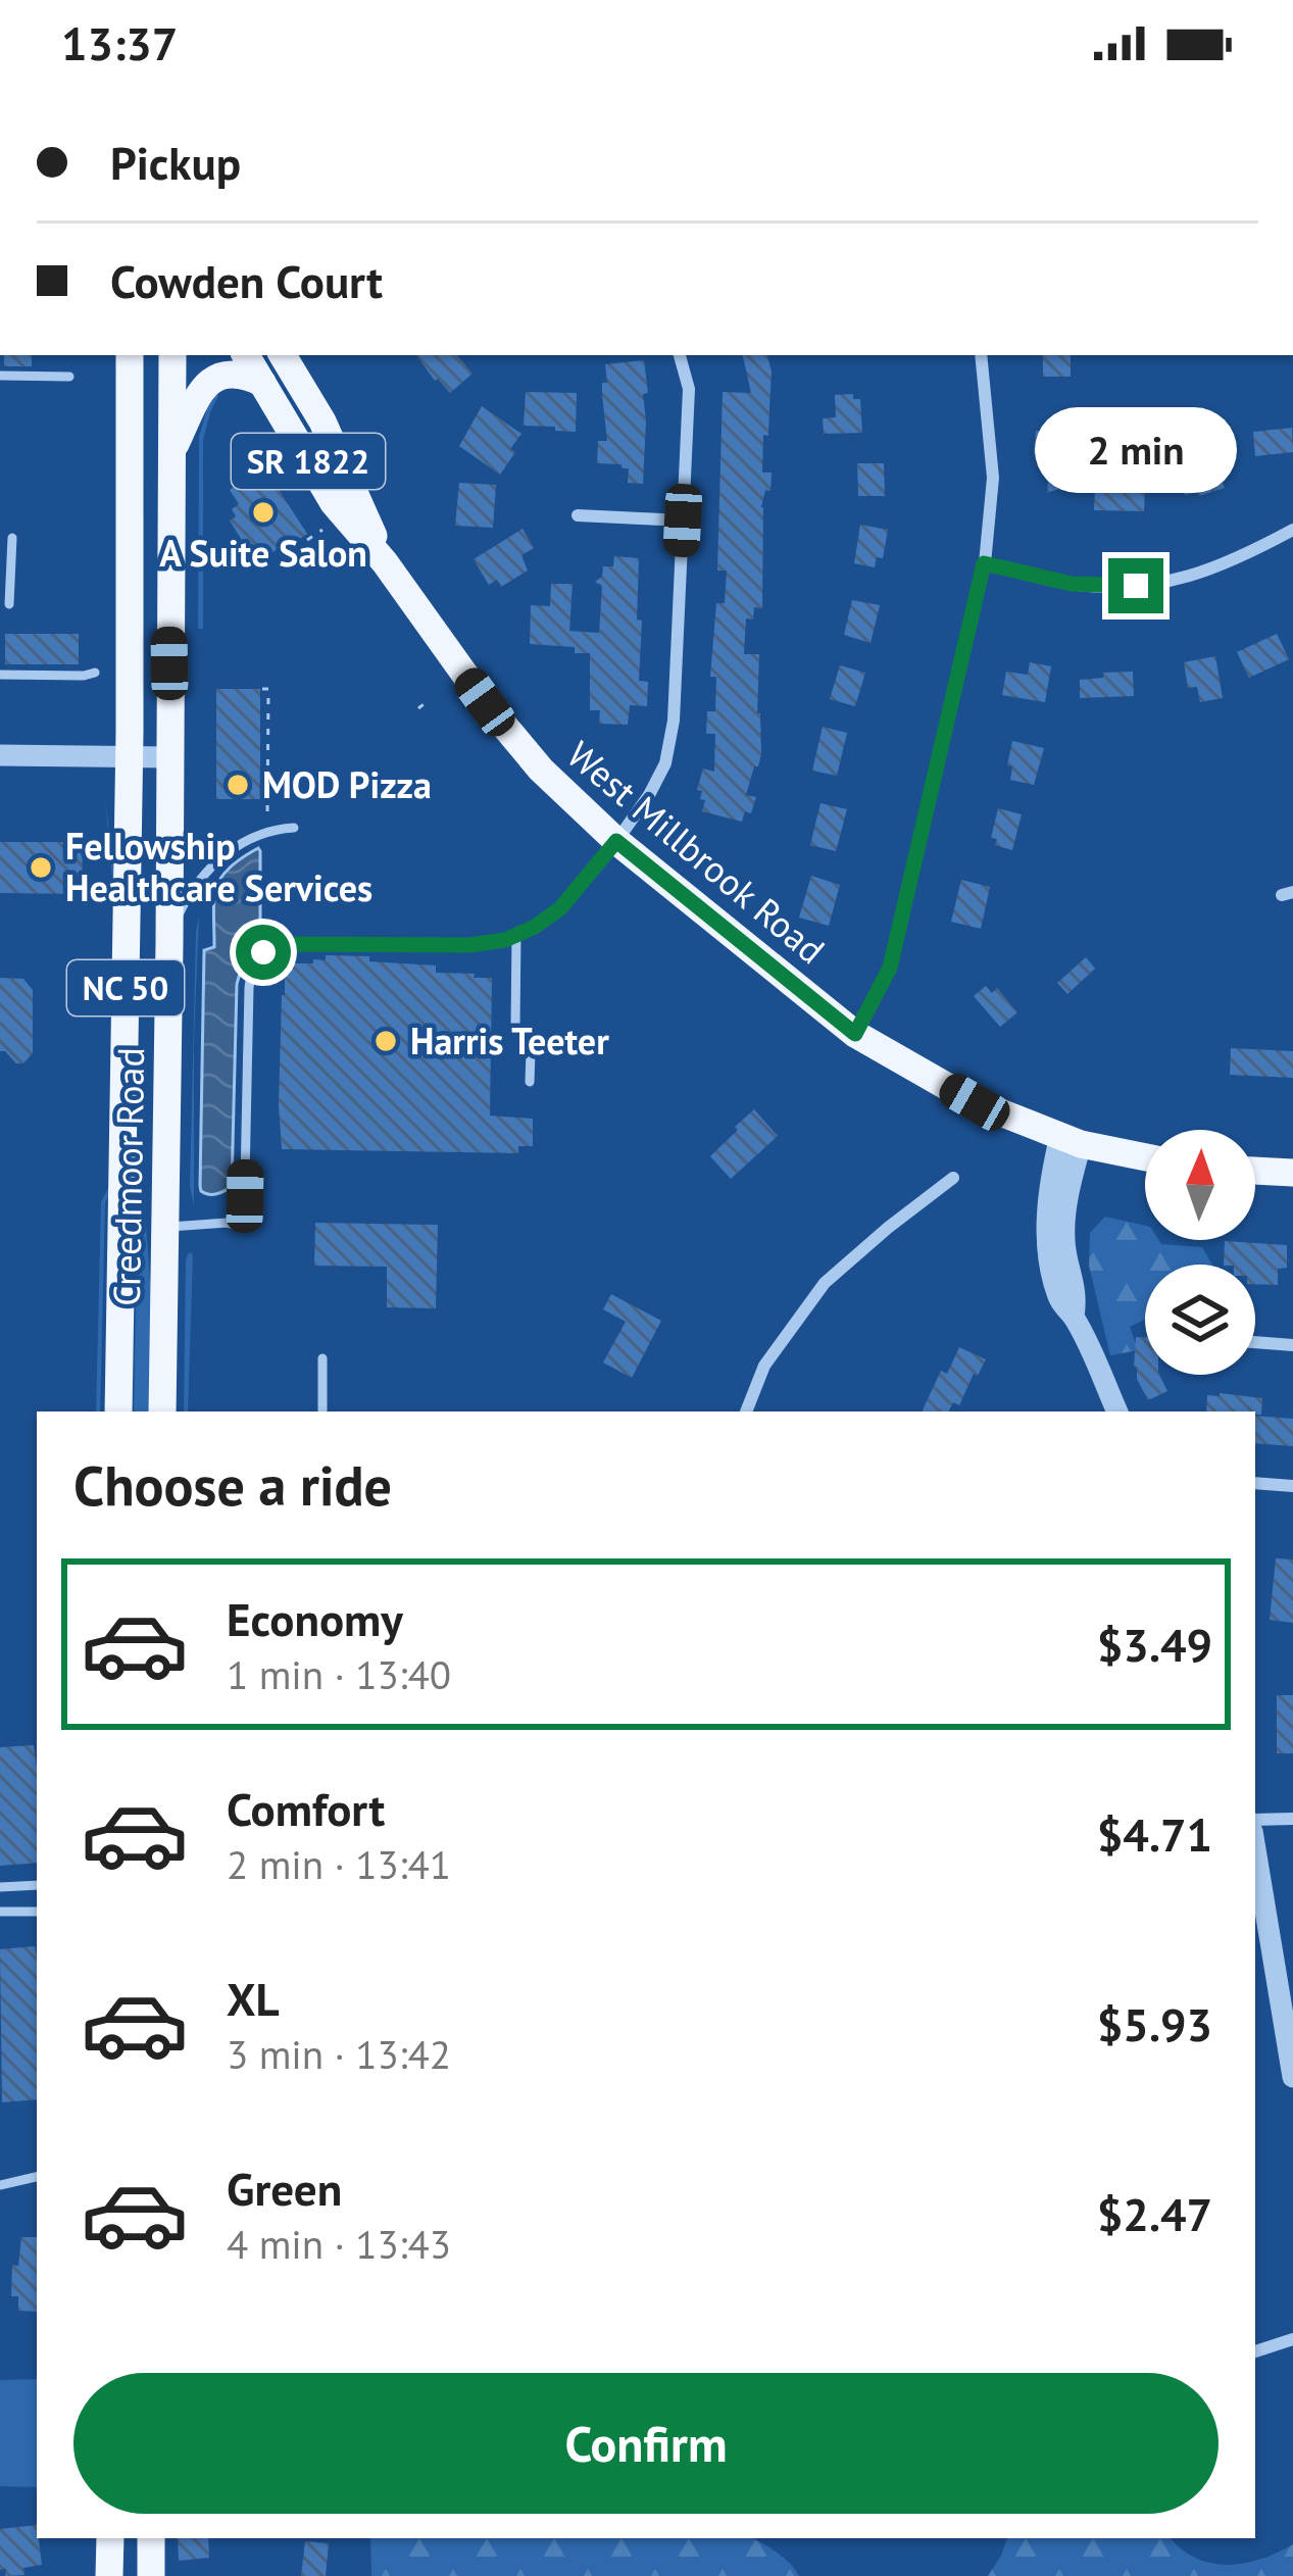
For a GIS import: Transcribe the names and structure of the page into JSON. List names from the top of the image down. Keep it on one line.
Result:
{"streets":{"main road":["SR 1822","West Millbrook Road","NC 50","Creedmoor Road"]},"places":["A Suite Salon","MOD Pizza","Fellowship Healthcare Services","Harris Teeter"],"north":"top","page":{"status":"13:37","banner":["Pickup","Cowden Court"],"bubble":"2 min","heading":"Choose a ride","list":[{"name":"Economy","note":"1 min · 13:40","value":"$3.49"},{"name":"Comfort","note":"2 min · 13:41","value":"$4.71"},{"name":"XL","note":"3 min · 13:42","value":"$5.93"},{"name":"Green","note":"4 min · 13:43","value":"$2.47"}],"buttons":"Confirm"}}
